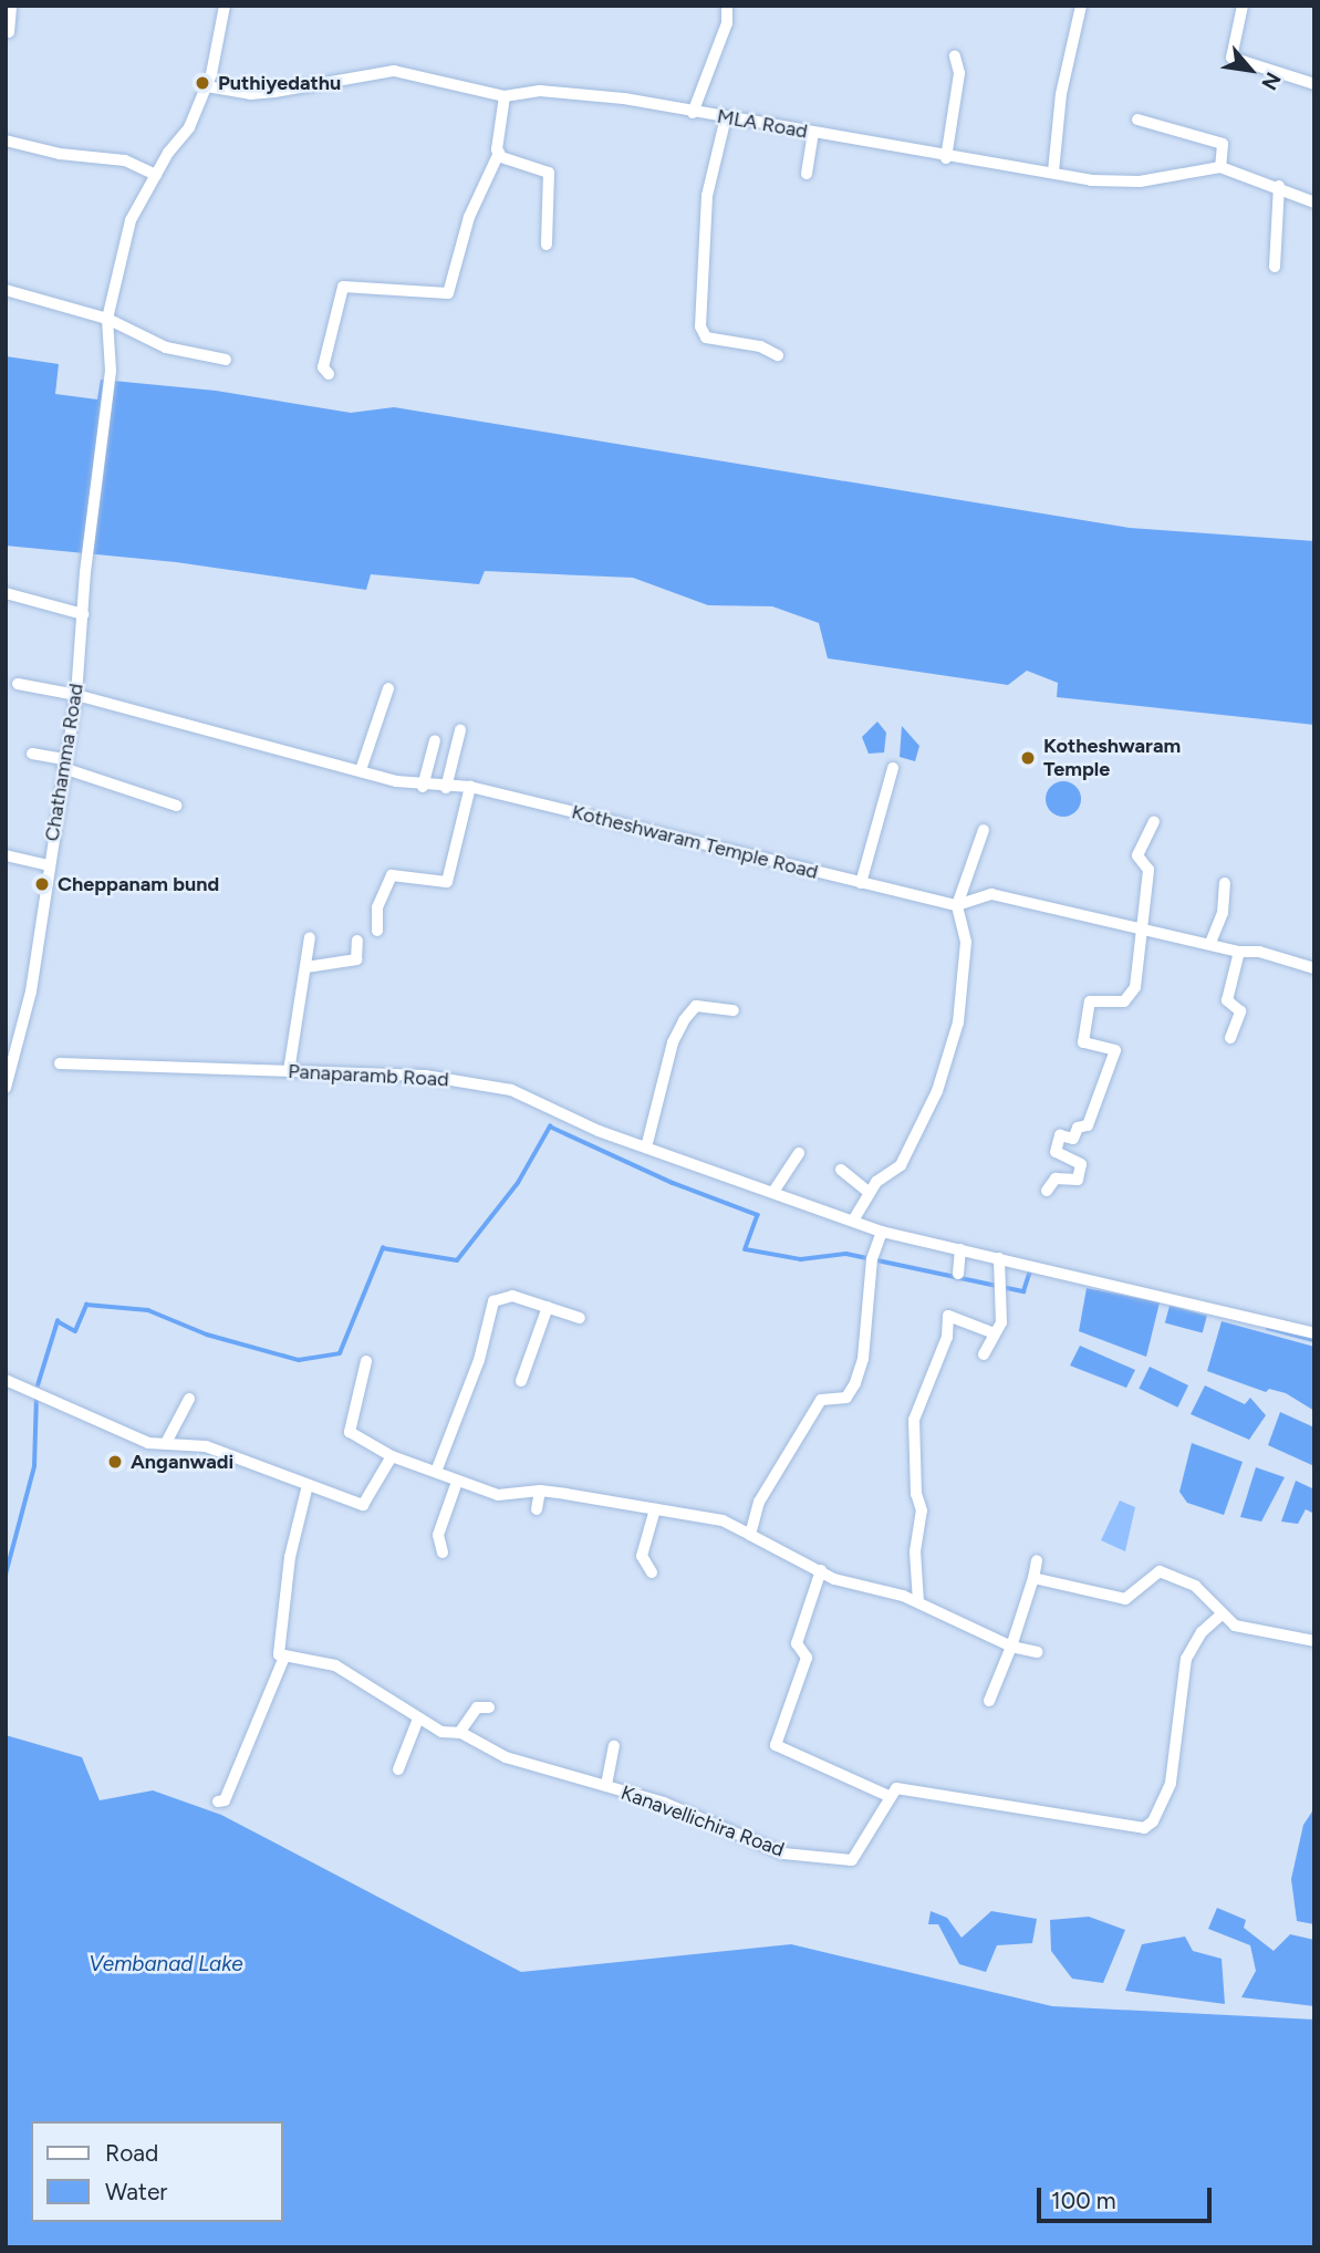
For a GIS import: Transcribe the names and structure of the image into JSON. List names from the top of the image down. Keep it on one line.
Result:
{"streets":{"street":["MLA Road","Chathamma Road","Kotheshwaram Temple Road","Panaparamb Road","Kanavellichira Road"]},"crossings":[["MLA Road","Chathamma Road"],["Chathamma Road","Kotheshwaram Temple Road"]],"water":["Vembanad Lake"],"places":["Puthiyedathu","Kotheshwaram Temple","Cheppanam bund","Anganwadi"],"legend":["Road","Water"],"scale_bar":"100 m","north":"bottom right"}
